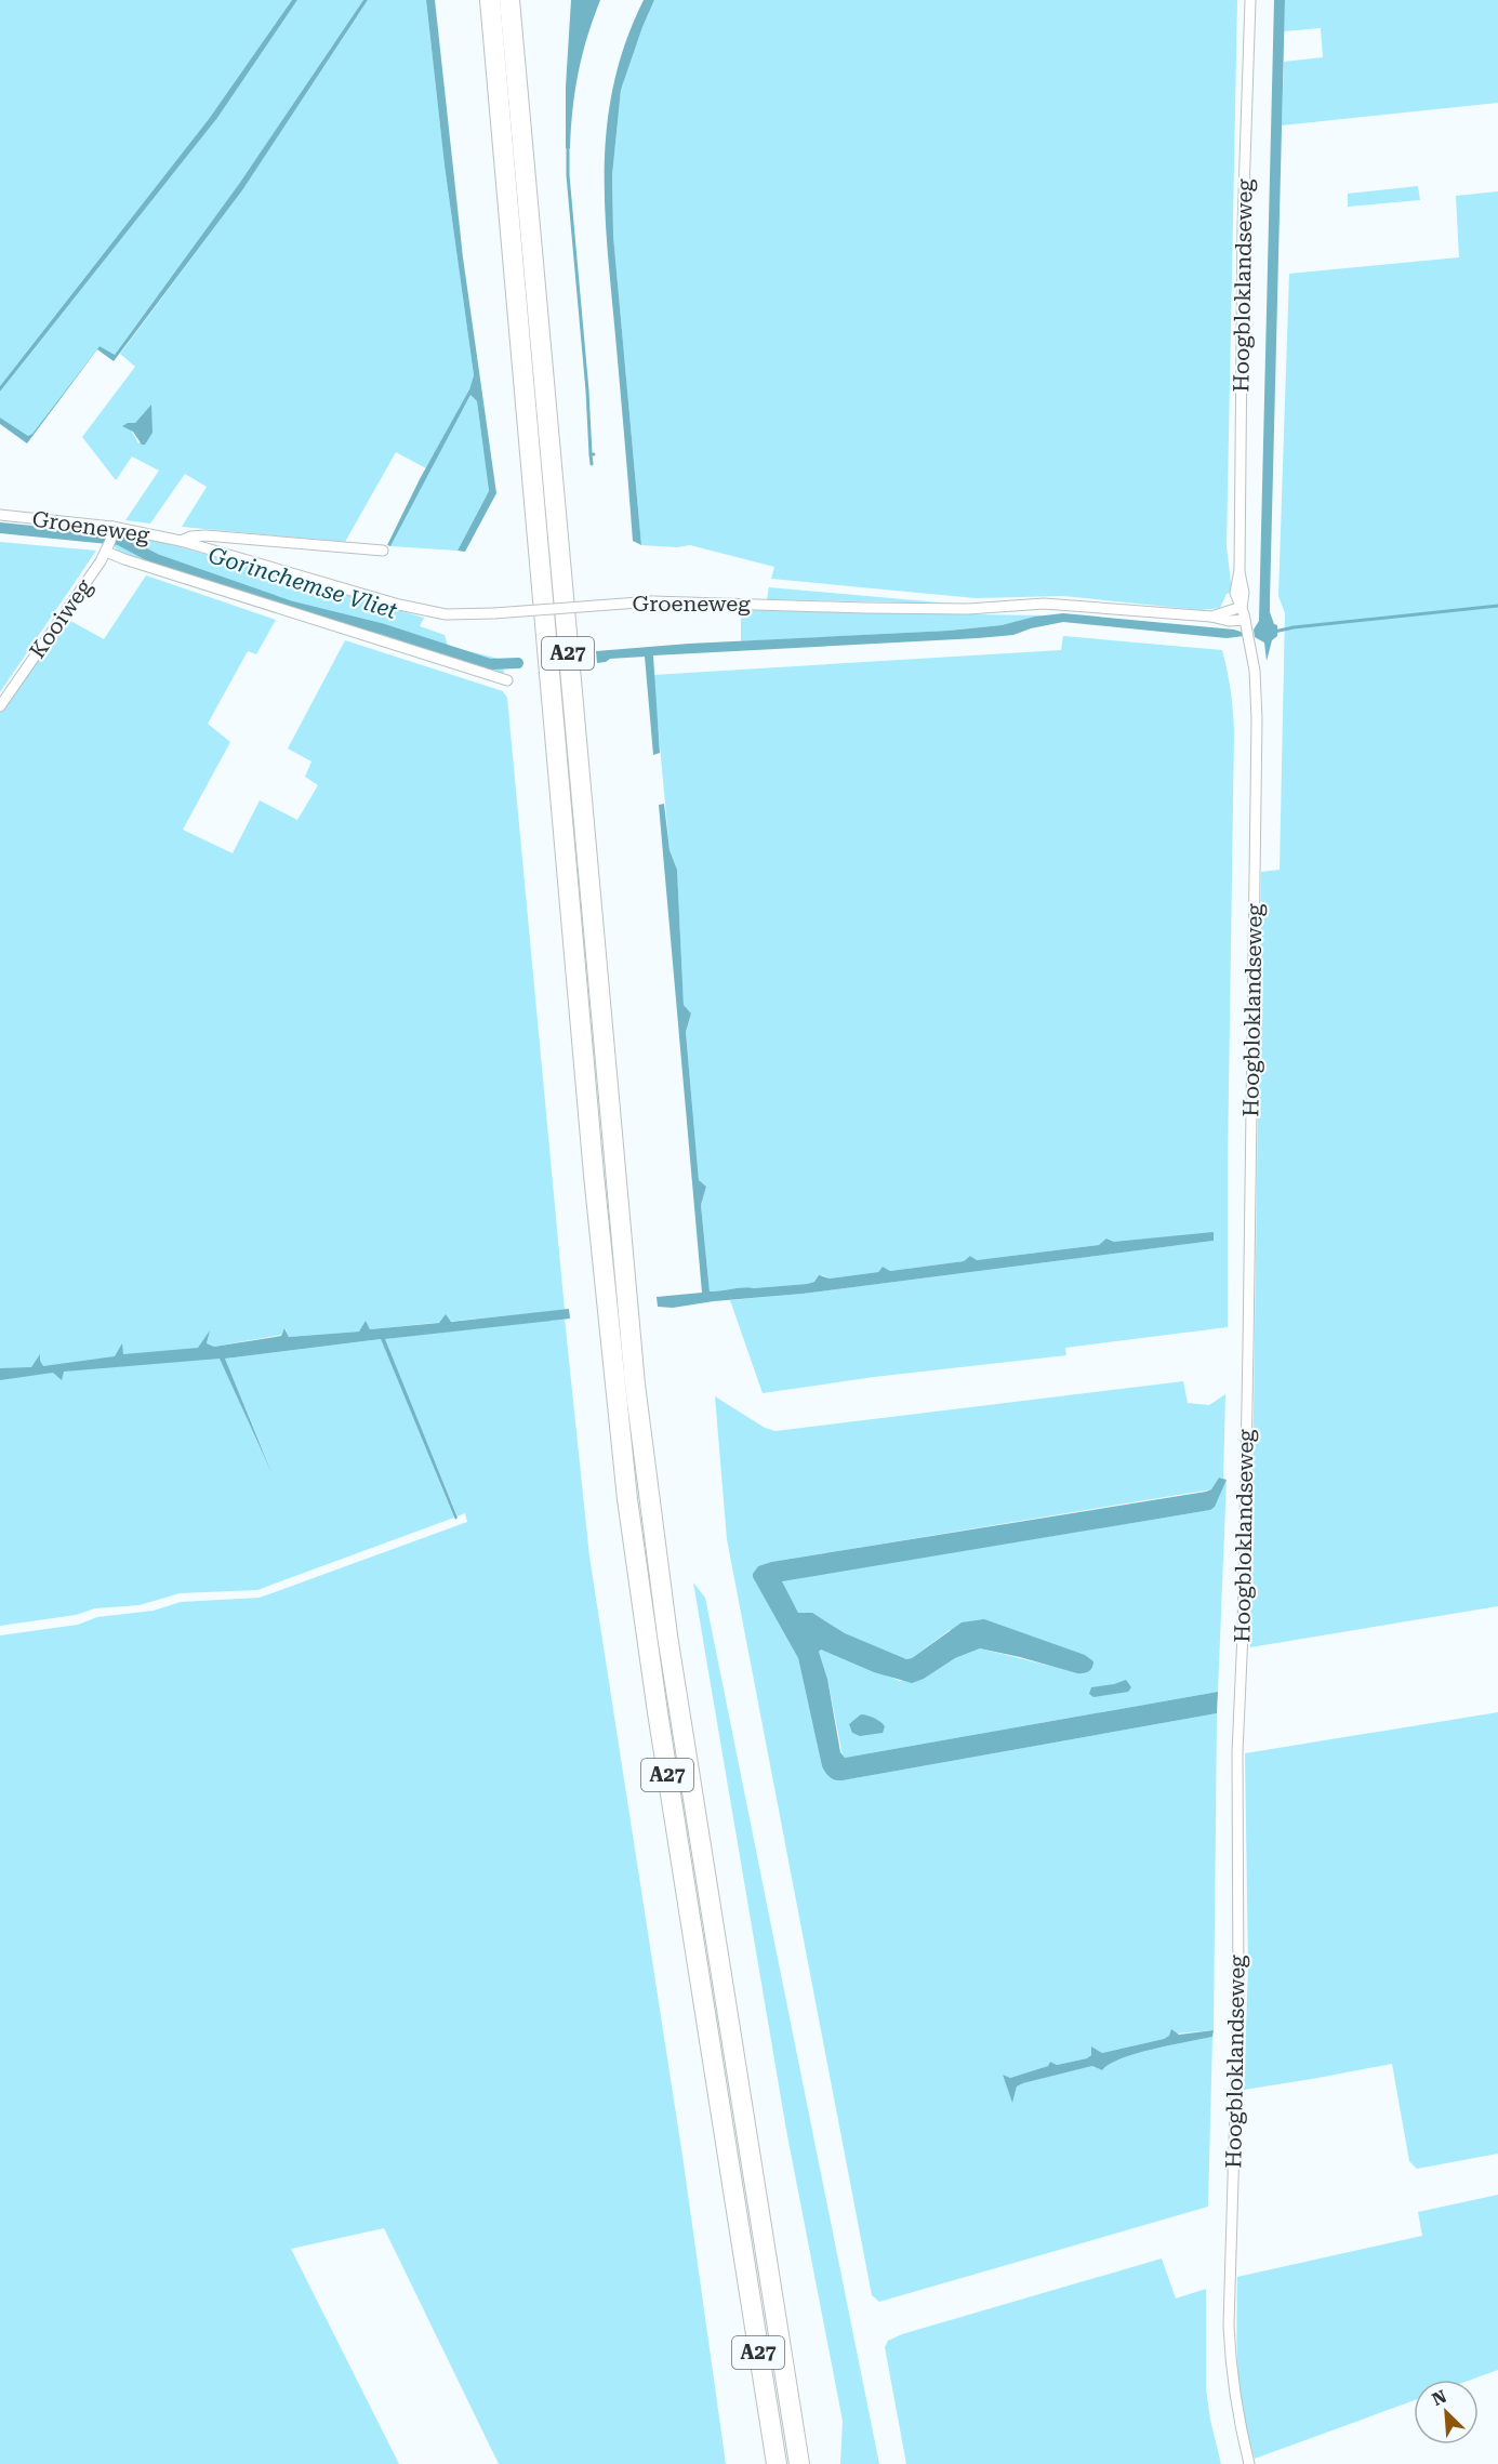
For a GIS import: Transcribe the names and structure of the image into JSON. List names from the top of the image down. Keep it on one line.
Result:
{"streets":{"highway":["A27"],"street":["Hoogbloklandseweg","Groeneweg","Kooiweg"]},"crossings":[["Hoogbloklandseweg","Groeneweg"],["Groeneweg","Kooiweg"]],"water":["Gorinchemse Vliet"],"north":"top left"}
